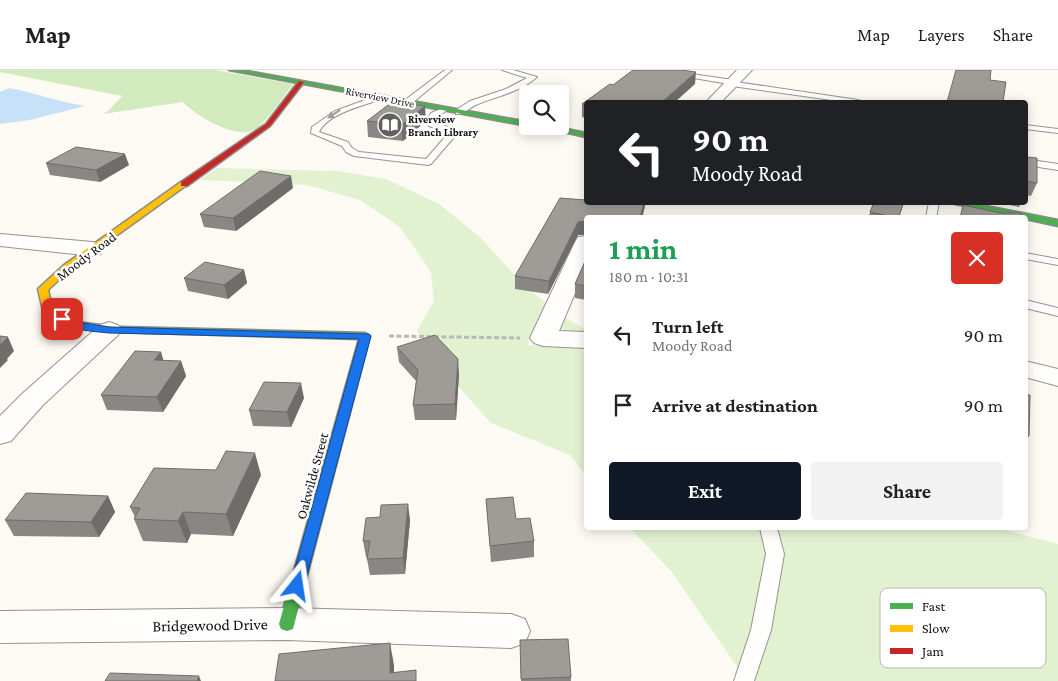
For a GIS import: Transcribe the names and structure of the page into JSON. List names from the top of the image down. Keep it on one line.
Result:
{"streets":{"street":["Riverview Drive","Moody Road","Oakwilde Street","Bridgewood Drive"]},"crossings":[["Riverview Drive","Moody Road"],["Moody Road","Oakwilde Street"],["Oakwilde Street","Bridgewood Drive"]],"places":{"library":["Riverview Branch Library"]},"legend":["Fast","Slow","Jam"],"page":{"header":"Map","nav":["Map","Layers","Share"],"turn":["90 m","Moody Road"],"heading":["1 min","180 m · 10:31"],"list":[{"name":"Turn left","note":"Moody Road","value":"90 m"},{"name":"Arrive at destination","value":"90 m"}],"buttons":["Exit","Share"]}}
